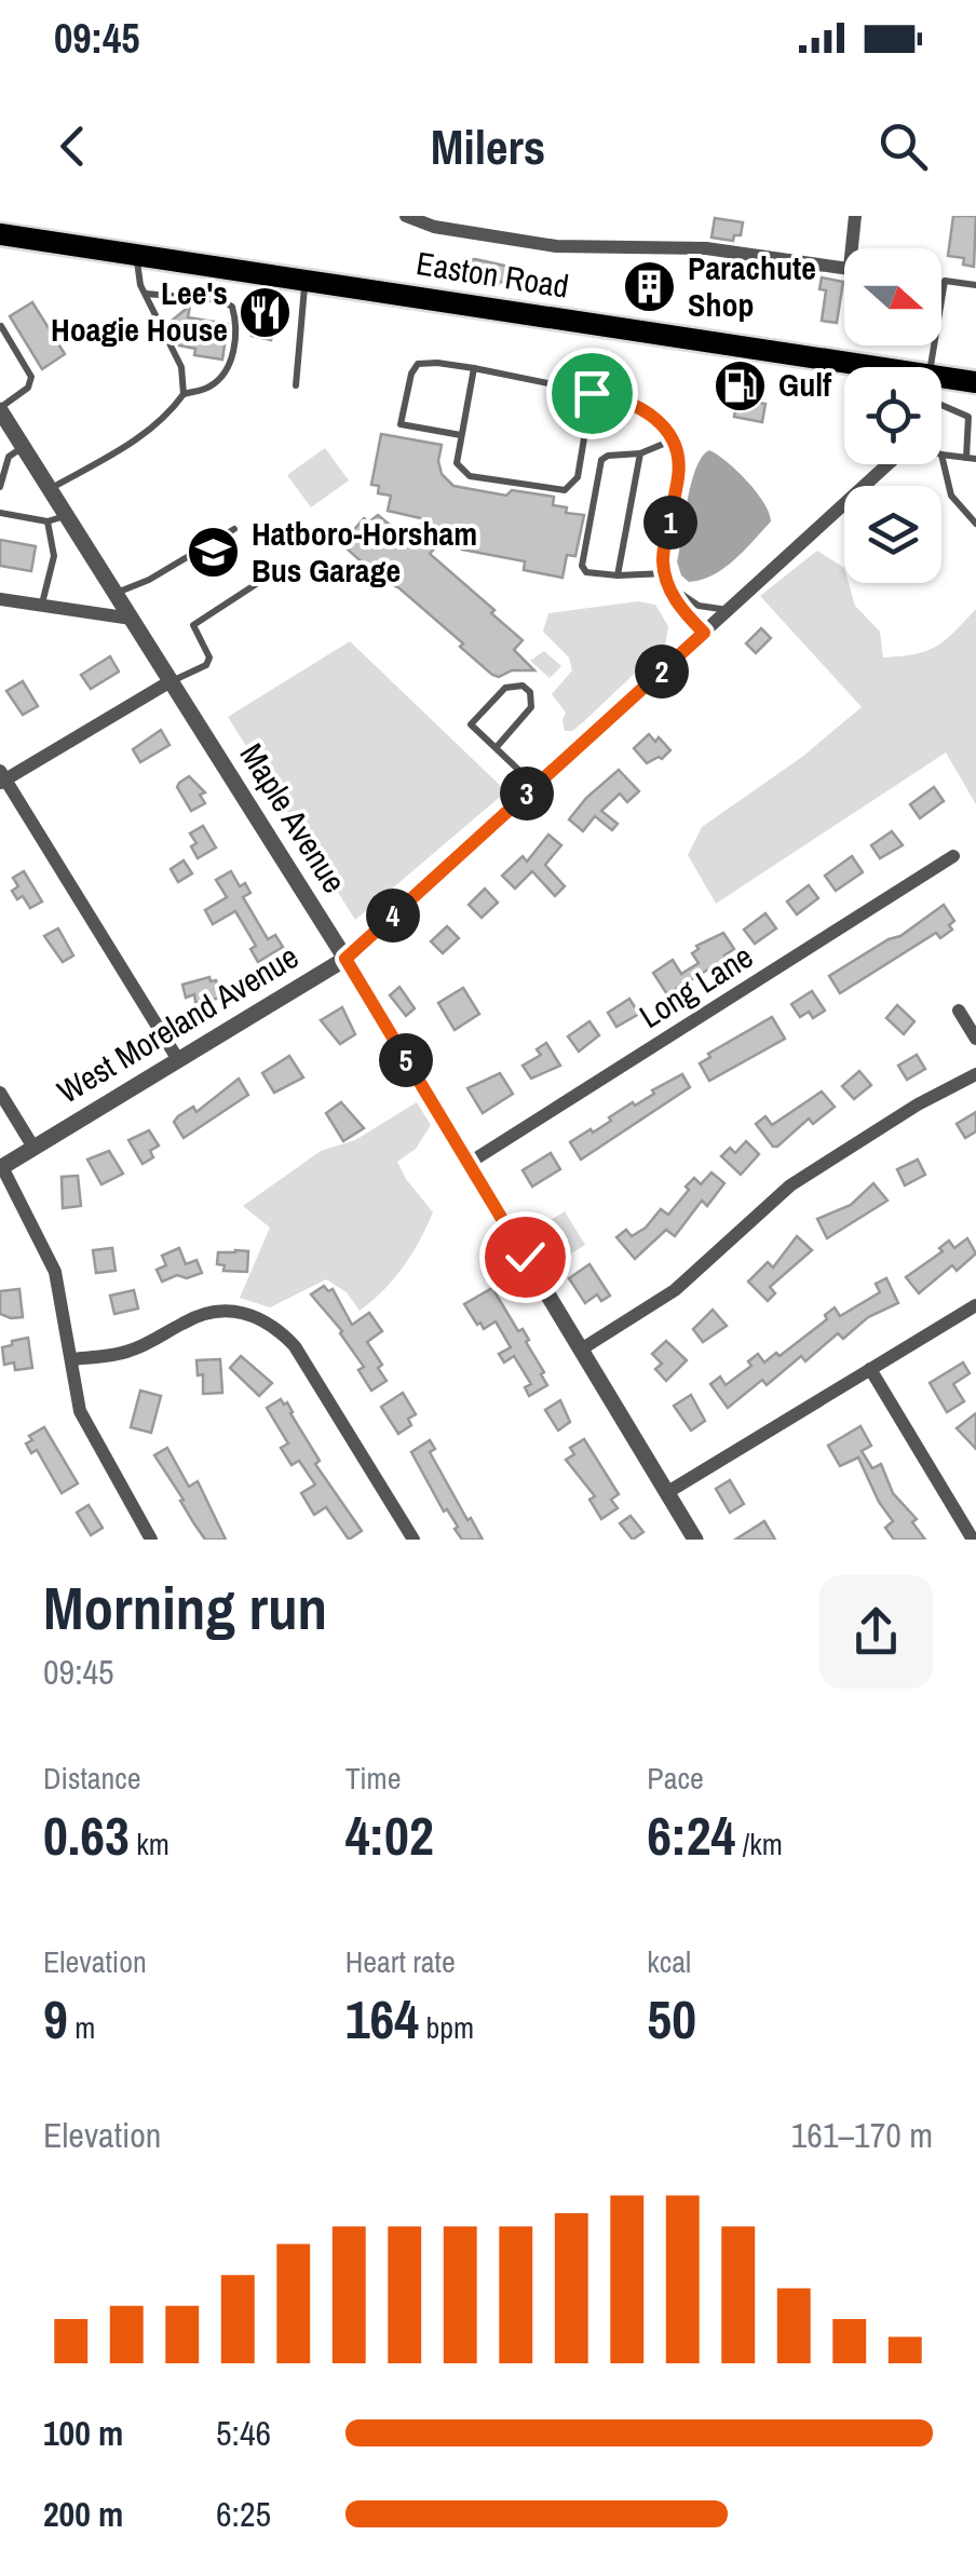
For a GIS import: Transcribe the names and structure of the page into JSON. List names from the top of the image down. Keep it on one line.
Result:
{"streets":{"highway":["Easton Road"],"street":["Maple Avenue","Long Lane","West Moreland Avenue"]},"crossings":[["Maple Avenue","Long Lane"],["Maple Avenue","West Moreland Avenue"]],"places":{"building":["Parachute Shop"],"restaurant":["Lee's Hoagie House"],"fuel station":["Gulf"],"school or university":["Hatboro-Horsham Bus Garage"]},"north":"right","page":{"status":"09:45","header":"Milers","pins":["1","2","3","4","5"],"heading":["Morning run","09:45"],"stats":[["Distance","0.63 km"],["Time","4:02"],["Pace","6:24 /km"],["Elevation","9 m"],["Heart rate","164 bpm"],["kcal","50"]],"chart":["Elevation","161–170 m"],"list":[{"name":"100 m","note":"5:46"},{"name":"200 m","note":"6:25"}]}}
